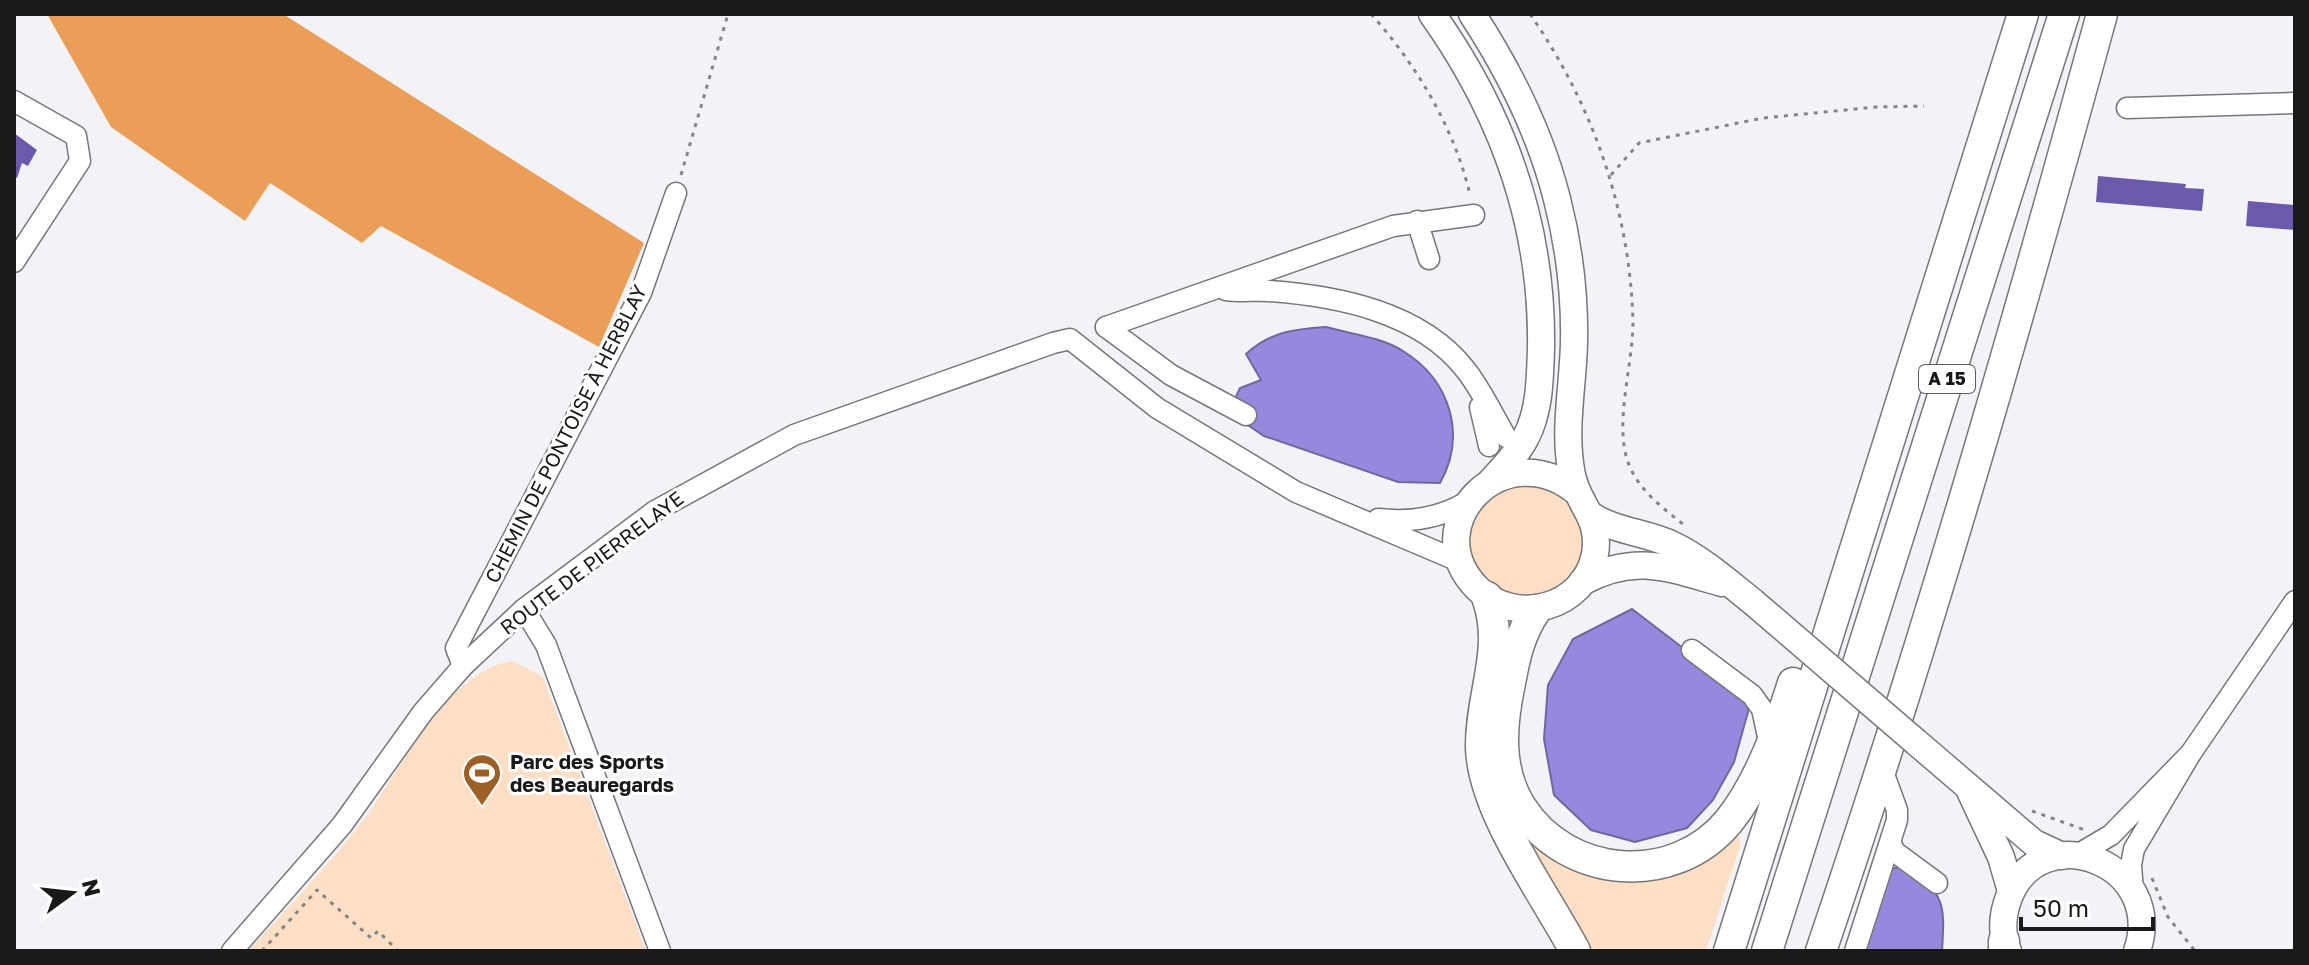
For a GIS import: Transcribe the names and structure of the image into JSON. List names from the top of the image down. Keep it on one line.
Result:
{"streets":{"highway":["A 15"],"street":["CHEMIN DE PONTOISE À HERBLAY","ROUTE DE PIERRELAYE"]},"crossings":[["CHEMIN DE PONTOISE À HERBLAY","ROUTE DE PIERRELAYE"]],"places":{"sports":["Parc des Sports des Beauregards"]},"scale_bar":"50 m","north":"right"}
